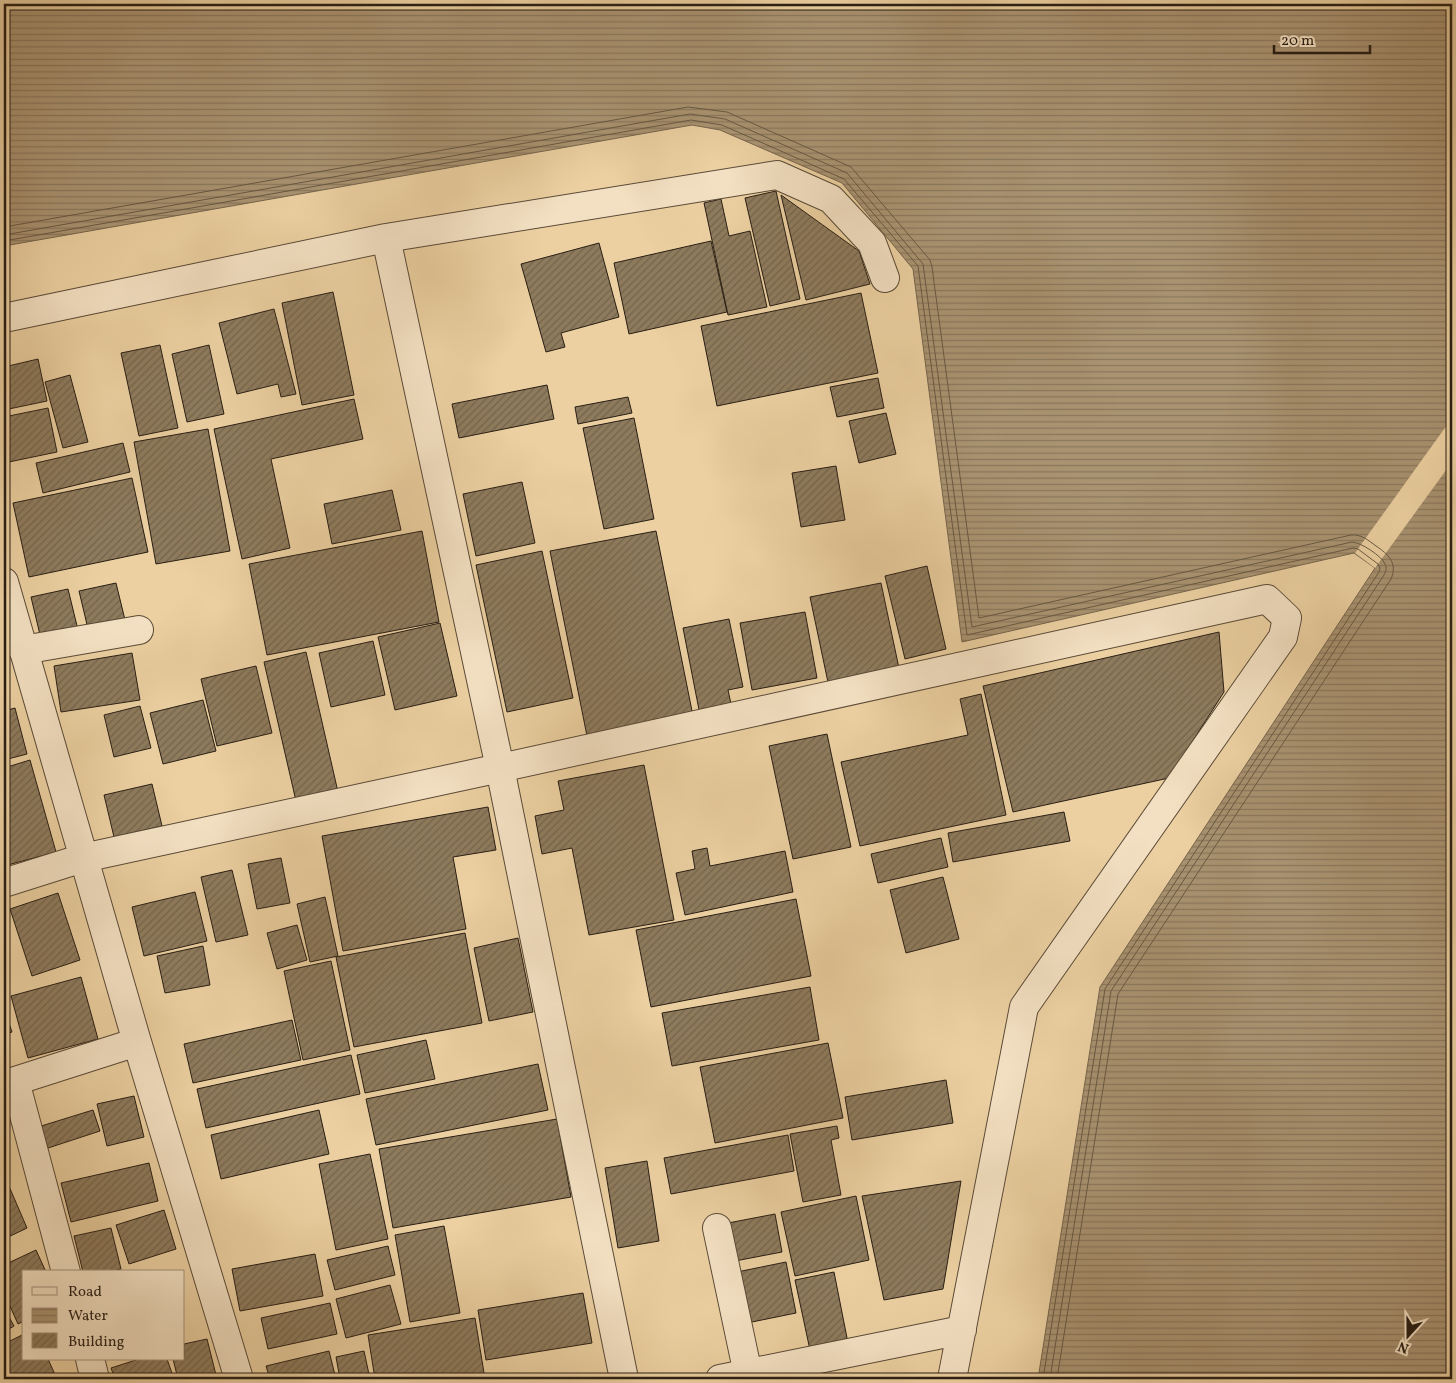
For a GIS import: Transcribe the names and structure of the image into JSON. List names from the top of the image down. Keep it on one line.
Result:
{"legend":["Road","Water","Building"],"scale_bar":"20 m","north":"bottom"}
